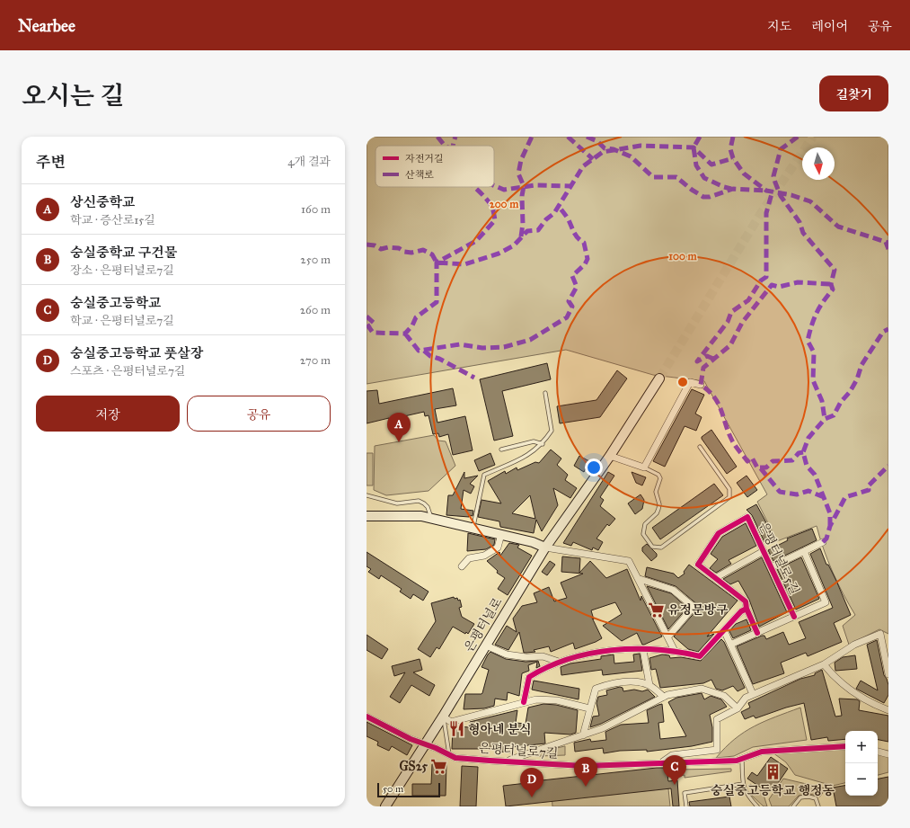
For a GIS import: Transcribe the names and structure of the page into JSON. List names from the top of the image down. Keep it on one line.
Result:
{"streets":{"main road":["은평터널로"],"street":["은평터널로5길","은평터널로7길"]},"crossings":[["은평터널로","은평터널로7길"]],"places":{"supermarket":["유정문방구","GS25"],"restaurant":["형아네 분식"],"building":["숭실중고등학교 행정동"]},"legend":["자전거길","산책로"],"scale_bar":"50 m","north":"bottom","page":{"header":"Nearbee","nav":["지도","레이어","공유"],"title":"오시는 길","buttons":["길찾기",["저장","공유"]],"heading":["주변","4개 결과"],"list":[{"mark":"A","name":"상신중학교","note":"학교 · 증산로15길","value":"160 m"},{"mark":"B","name":"숭실중학교 구건물","note":"장소 · 은평터널로7길","value":"250 m"},{"mark":"C","name":"숭실중고등학교","note":"학교 · 은평터널로7길","value":"260 m"},{"mark":"D","name":"숭실중고등학교 풋살장","note":"스포츠 · 은평터널로7길","value":"270 m"}],"pins":["A","C","B","D"],"map_buttons":["+","−"],"scale":"50 m"},"rings":["200 m","100 m"]}
